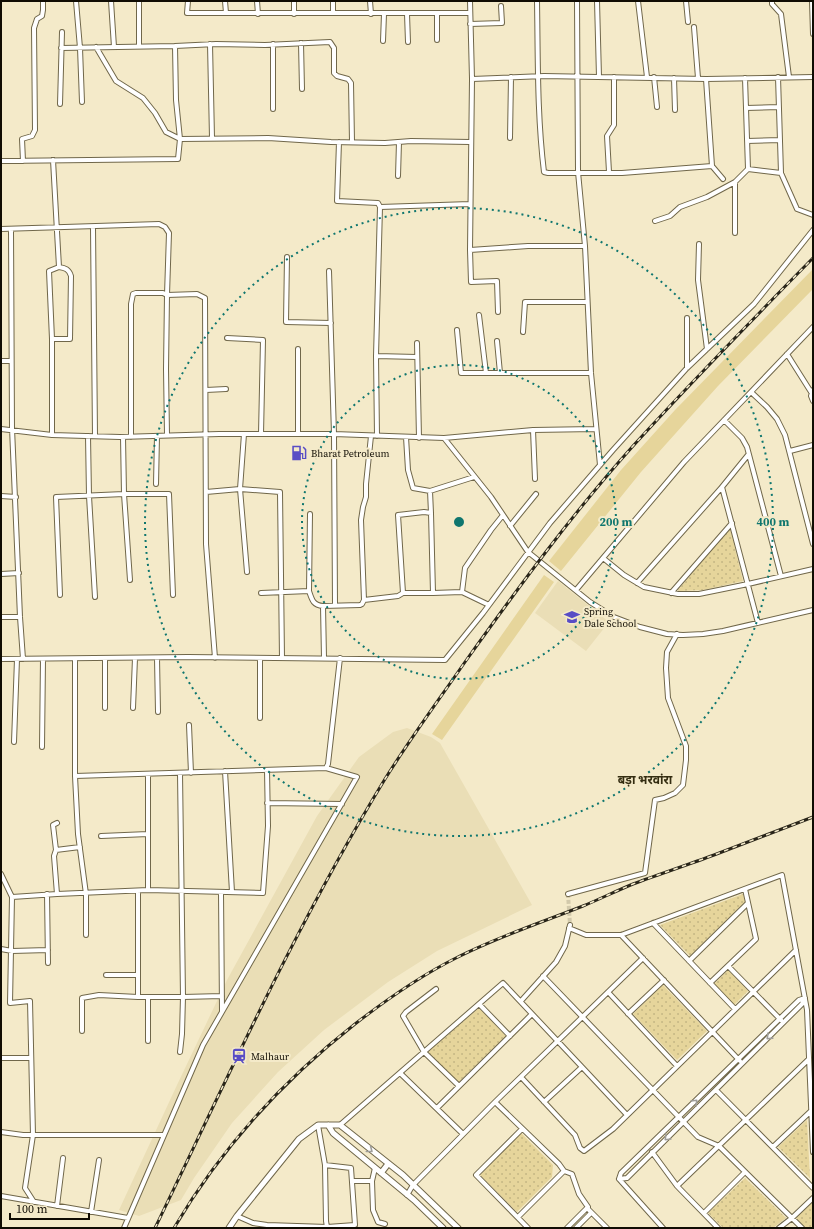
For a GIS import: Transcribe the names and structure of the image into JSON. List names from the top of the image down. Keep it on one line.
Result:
{"districts":["बड़ा भरवांरा"],"places":{"fuel station":["Bharat Petroleum"],"school or university":["Spring Dale School"],"station":["Malhaur"]},"scale_bar":"100 m","rings":["200 m","400 m"]}
